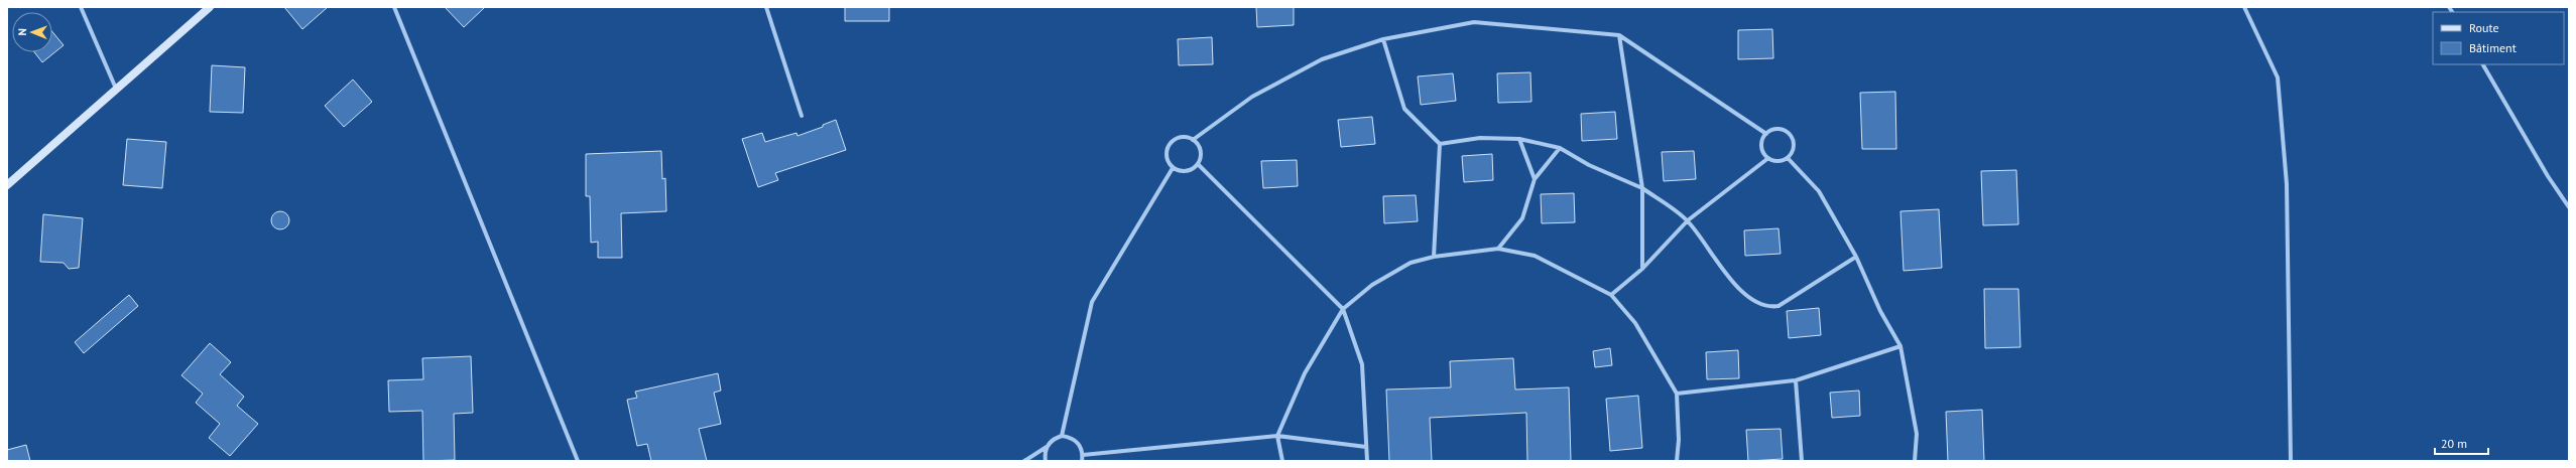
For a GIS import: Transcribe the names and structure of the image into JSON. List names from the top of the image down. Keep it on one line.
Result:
{"legend":["Route","Bâtiment"],"scale_bar":"20 m","north":"left"}
